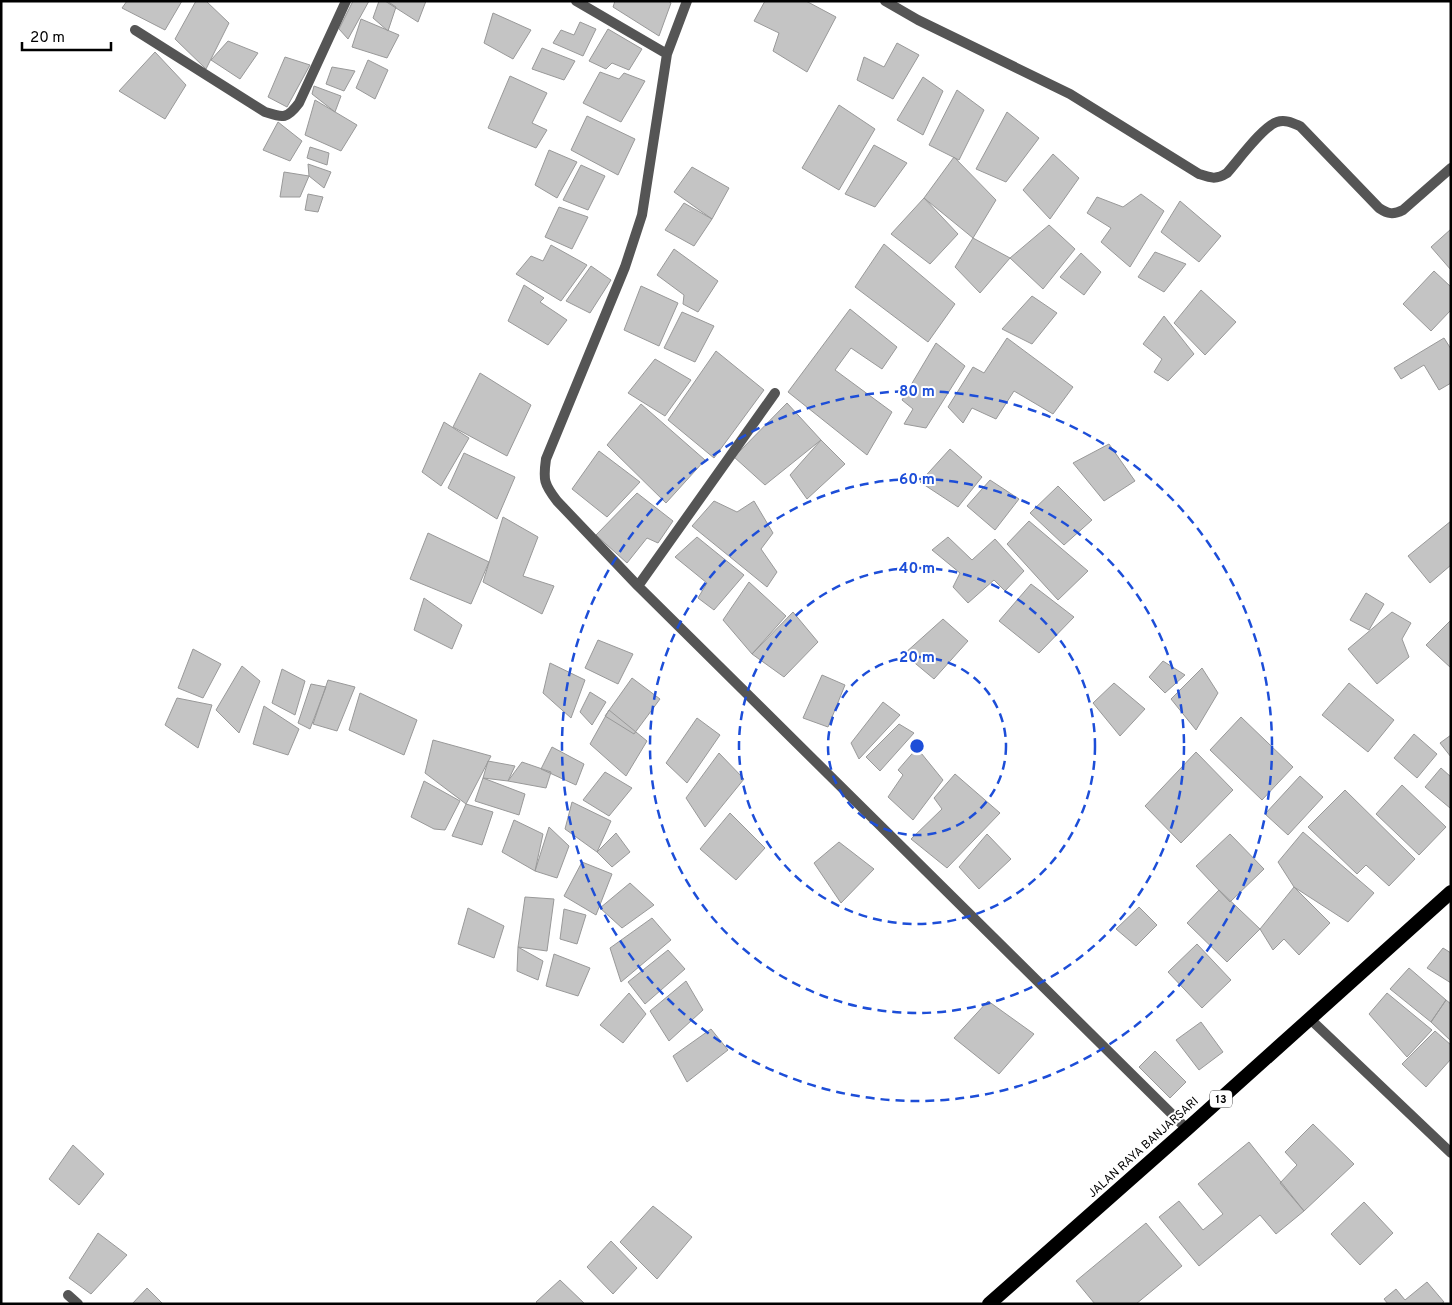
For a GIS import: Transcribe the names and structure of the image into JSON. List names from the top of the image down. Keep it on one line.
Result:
{"streets":{"highway":["13","JALAN RAYA BANJARSARI"]},"scale_bar":"20 m","rings":["80 m","60 m","40 m","20 m"]}
